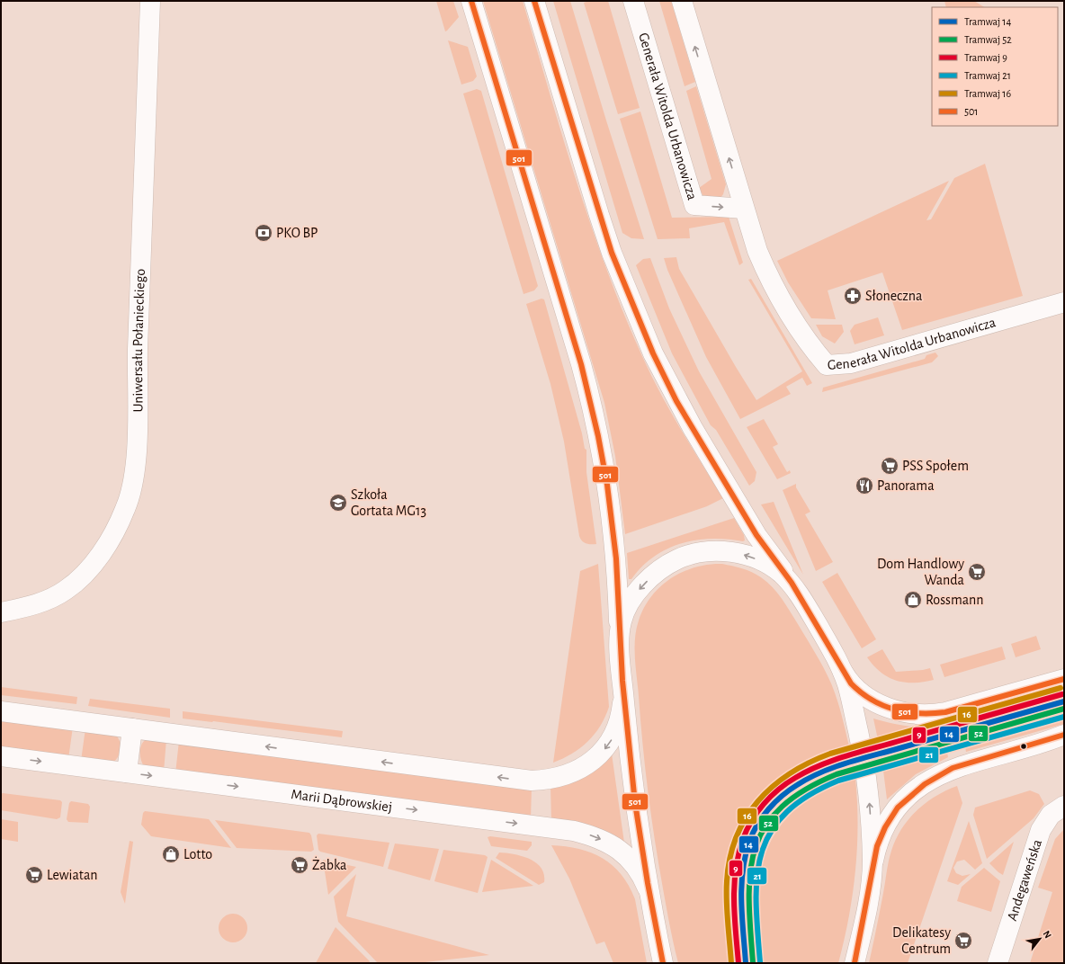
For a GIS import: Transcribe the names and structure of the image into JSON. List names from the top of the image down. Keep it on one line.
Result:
{"streets":{"street":["Generała Witolda Urbanowicza","Uniwersału Połanieckiego","Marii Dąbrowskiej","Andegaweńska"]},"one_way":["Marii Dąbrowskiej"],"places":{"bank":["PKO BP"],"pharmacy":["Słoneczna"],"supermarket":["PSS Społem","Dom Handlowy Wanda","Żabka","Lewiatan","Delikatesy Centrum"],"restaurant":["Panorama"],"school or university":["Szkoła Gortata MG13"],"shop":["Rossmann","Lotto"]},"lines":["transit line 501","tram line 16","tram line 9","tram line 14","tram line 52","tram line 21"],"legend":["Tramwaj 14","Tramwaj 52","Tramwaj 9","Tramwaj 21","Tramwaj 16","501"],"north":"top right"}
